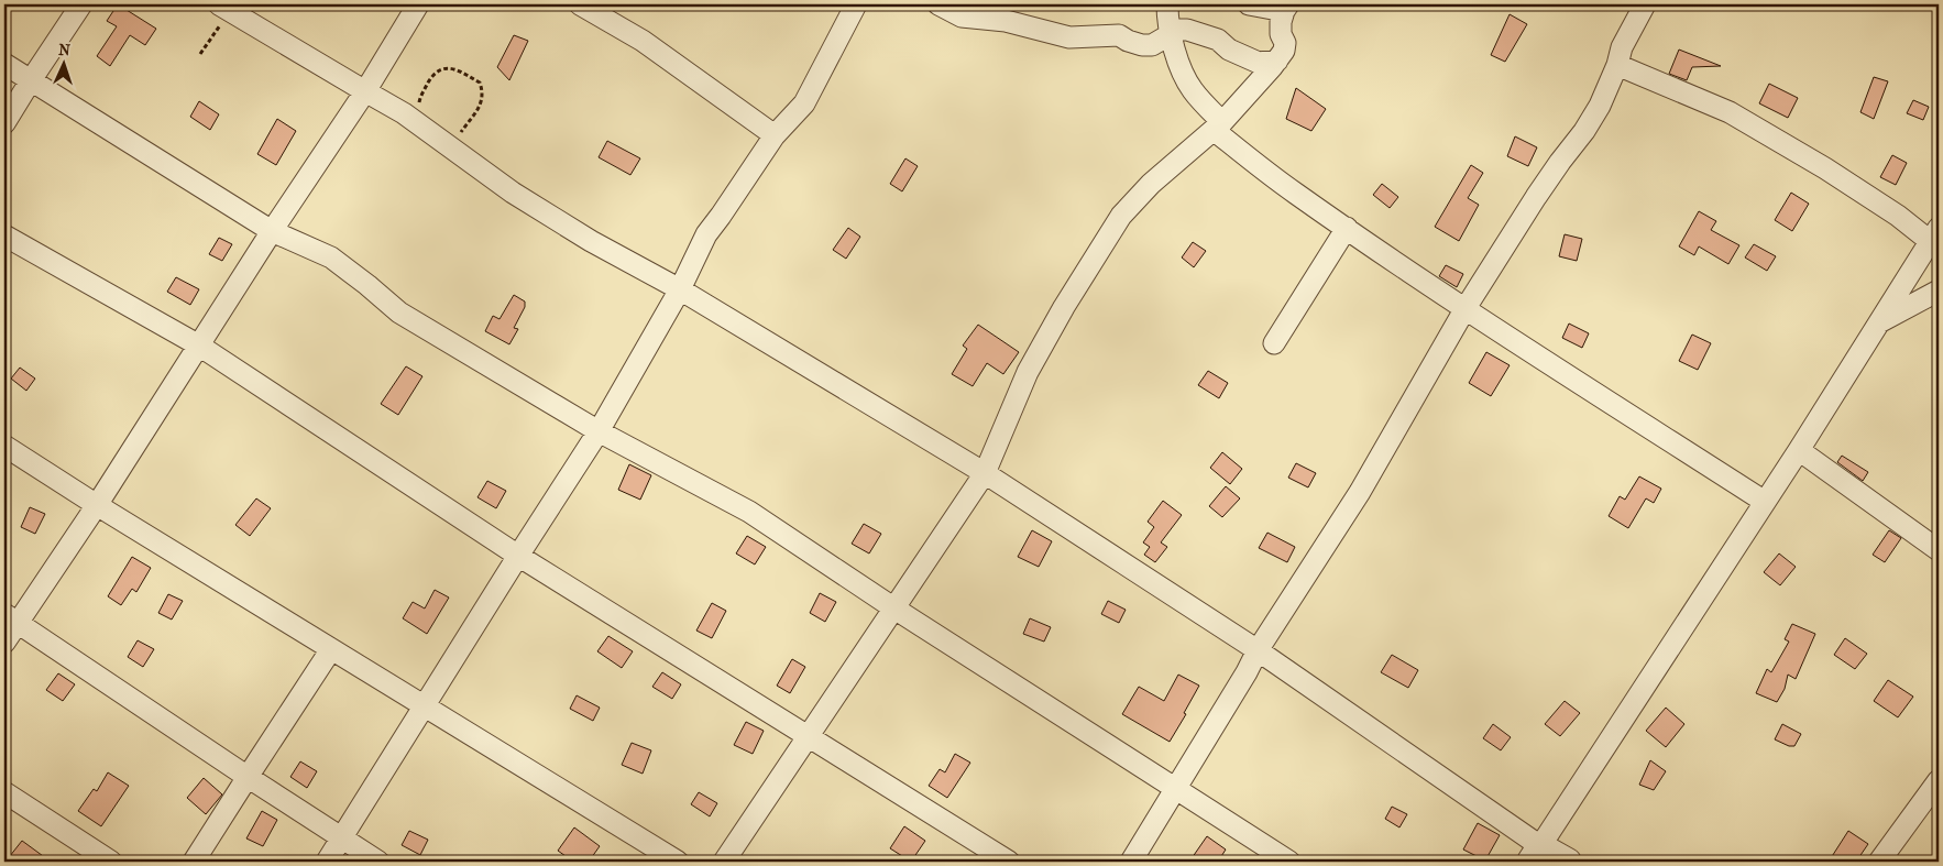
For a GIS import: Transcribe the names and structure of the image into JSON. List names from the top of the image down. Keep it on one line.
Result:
{"north":"top"}
